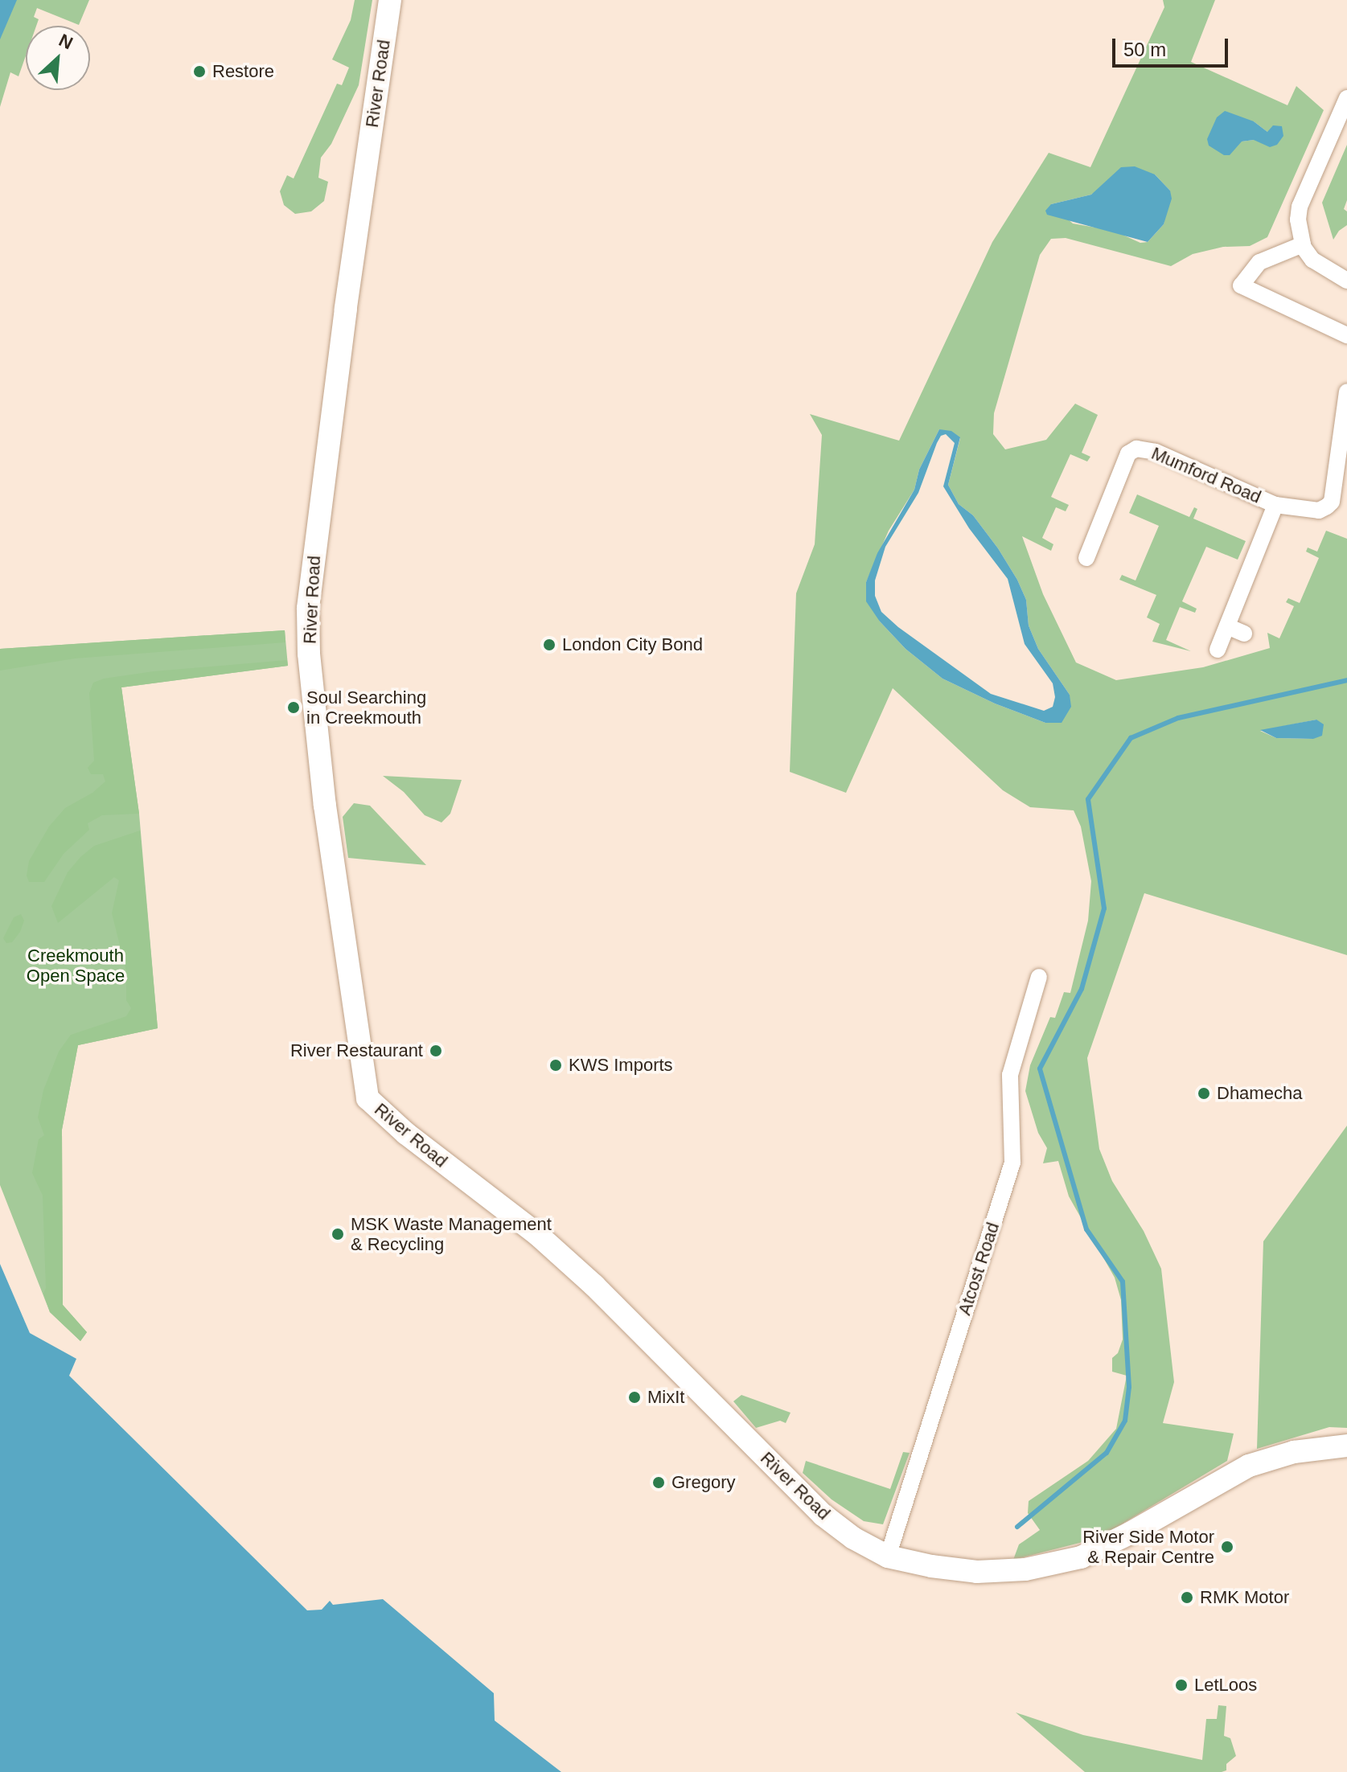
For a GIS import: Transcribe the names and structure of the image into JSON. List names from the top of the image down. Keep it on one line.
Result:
{"streets":{"street":["River Road","Mumford Road","Atcost Road"]},"crossings":[["River Road","Atcost Road"]],"parks":["Creekmouth Open Space"],"places":["Restore","London City Bond","Soul Searching in Creekmouth","River Restaurant","KWS Imports","Dhamecha","MSK Waste Management & Recycling","MixIt","Gregory","River Side Motor & Repair Centre","RMK Motor","LetLoos"],"scale_bar":"50 m","north":"top right"}
